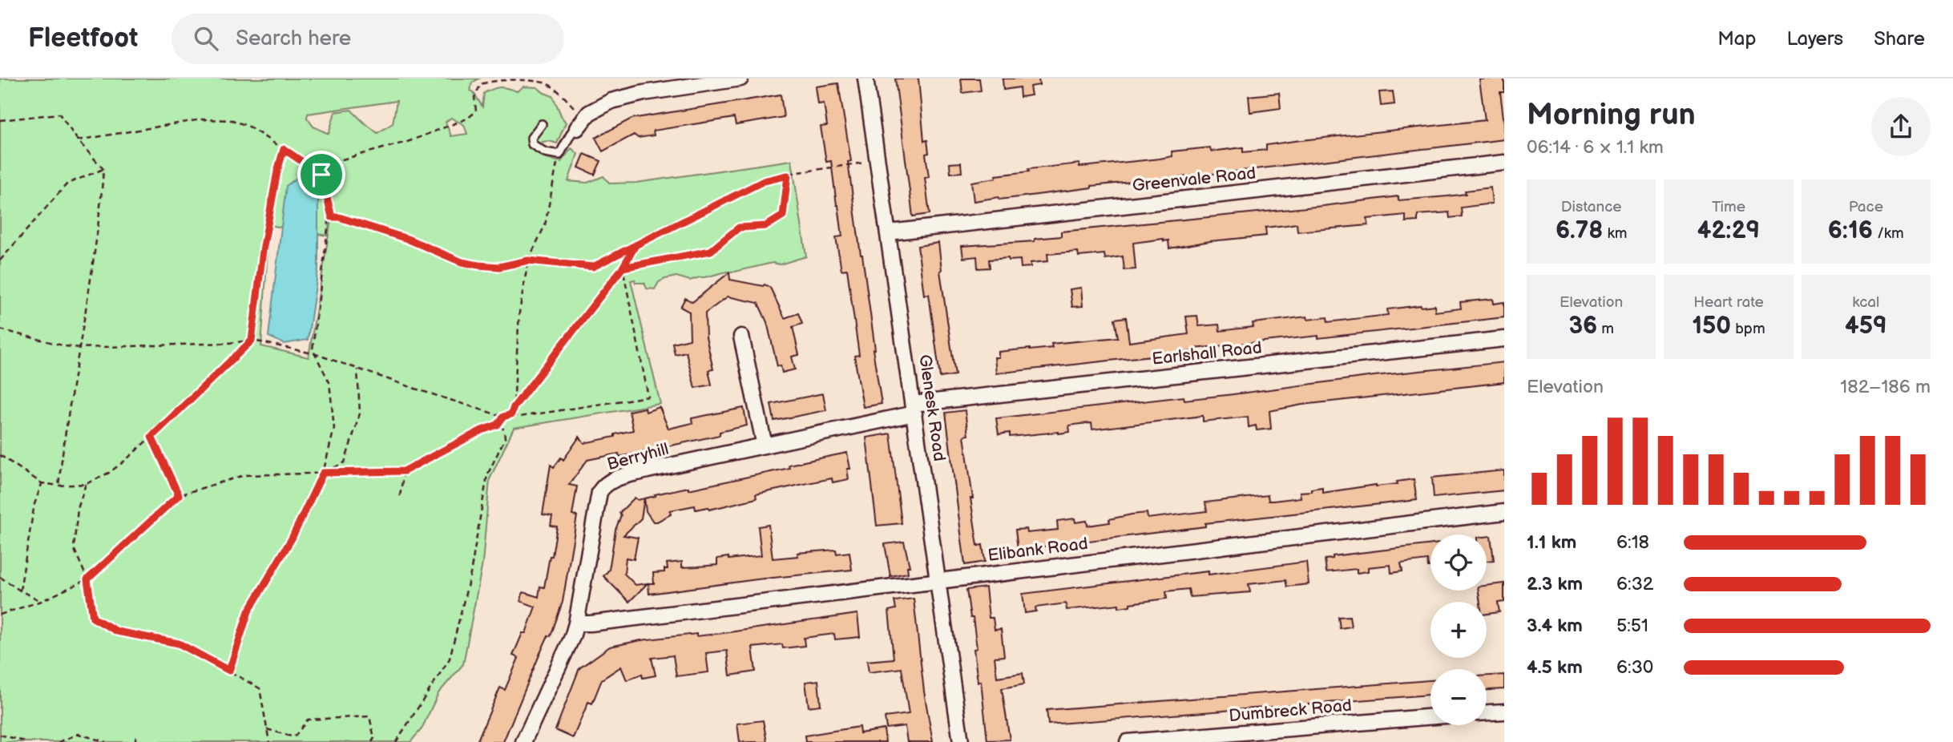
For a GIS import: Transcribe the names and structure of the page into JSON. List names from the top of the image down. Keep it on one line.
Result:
{"streets":{"street":["Greenvale Road","Earlshall Road","Glenesk Road","Berryhill","Elibank Road","Dumbreck Road"]},"crossings":[["Greenvale Road","Glenesk Road"],["Earlshall Road","Glenesk Road"],["Earlshall Road","Berryhill"],["Glenesk Road","Berryhill"],["Glenesk Road","Elibank Road"],["Berryhill","Elibank Road"]],"page":{"header":"Fleetfoot","search":"Search here","nav":["Map","Layers","Share"],"heading":["Morning run","06:14 · 6 × 1.1 km"],"stats":[["Distance","6.78 km"],["Time","42:29"],["Pace","6:16 /km"],["Elevation","36 m"],["Heart rate","150 bpm"],["kcal","459"]],"chart":["Elevation","182–186 m"],"list":[{"name":"1.1 km","note":"6:18"},{"name":"2.3 km","note":"6:32"},{"name":"3.4 km","note":"5:51"},{"name":"4.5 km","note":"6:30"}],"map_buttons":["+","−"]}}
